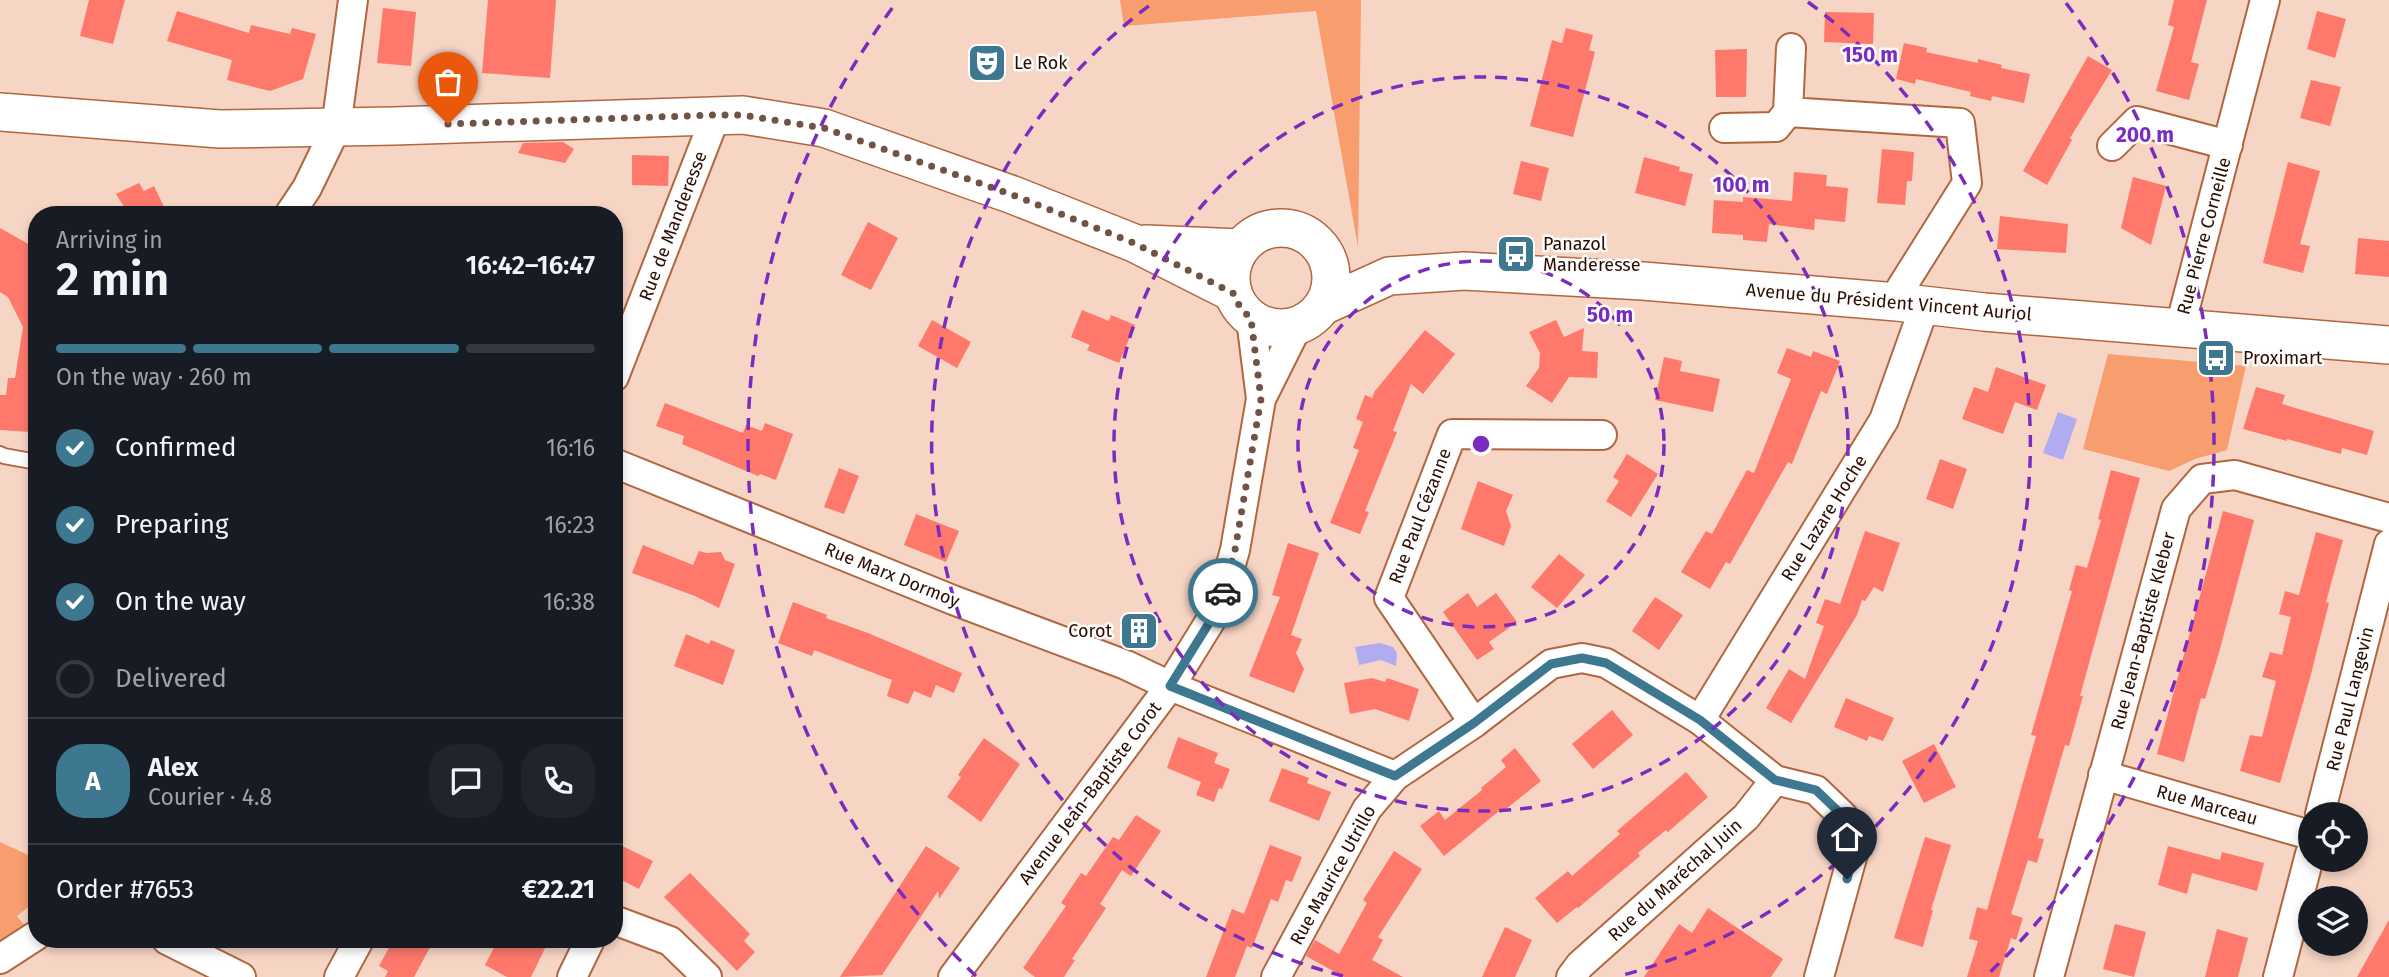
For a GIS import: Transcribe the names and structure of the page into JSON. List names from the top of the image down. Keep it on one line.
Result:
{"streets":{"street":["Rue de Manderesse","Rue Pierre Corneille","Avenue du Président Vincent Auriol","Rue Paul Cézanne","Rue Lazare Hoche","Rue Marx Dormoy","Rue Jean-Baptiste Kleber","Rue Paul Langevin","Avenue Jean-Baptiste Corot","Rue Marceau","Rue Maurice Utrillo","Rue du Maréchal Juin"]},"crossings":[["Rue Pierre Corneille","Avenue du Président Vincent Auriol"],["Avenue du Président Vincent Auriol","Rue Lazare Hoche"],["Avenue du Président Vincent Auriol","Avenue Jean-Baptiste Corot"],["Rue Paul Cézanne","Rue Maurice Utrillo"],["Rue Lazare Hoche","Rue Maurice Utrillo"],["Rue Marx Dormoy","Avenue Jean-Baptiste Corot"],["Rue Marx Dormoy","Rue Maurice Utrillo"],["Rue Jean-Baptiste Kleber","Rue Marceau"]],"places":{"theatre":["Le Rok"],"bus stop":["Panazol Manderesse","Proximart"],"building":["Corot"]},"page":{"heading":["2 min","Arriving in","16:42–16:47"],"panel":["Alex","Courier · 4.8","Order #7653","€22.21"],"bar":"On the way · 260 m","list":[["Confirmed","16:16"],["Preparing","16:23"],["On the way","16:38"],"Delivered"],"round":"A"},"rings":["150 m","200 m","100 m","50 m"]}
